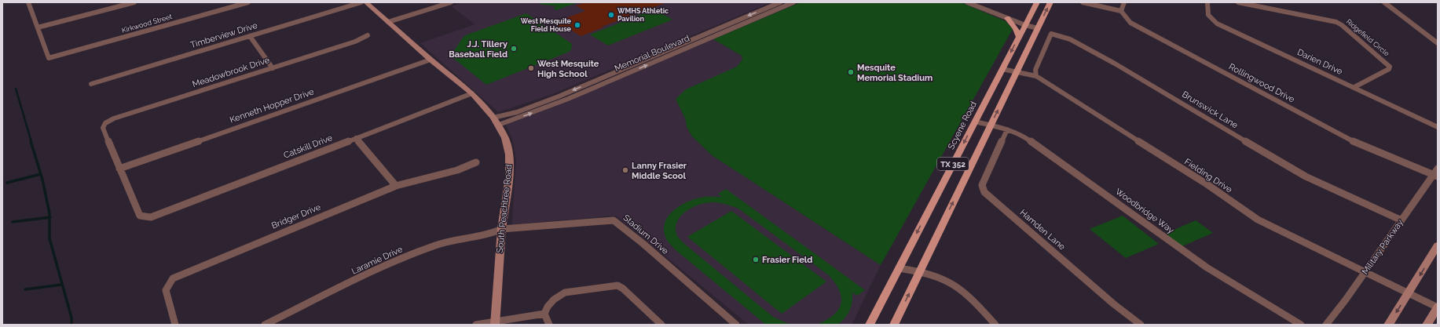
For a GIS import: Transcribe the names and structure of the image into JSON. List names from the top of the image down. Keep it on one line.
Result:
{"streets":{"main road":["Scyene Road","TX 352","South Peachtree Road"],"street":["Kirkwood Street","Timberview Drive","Ridgefield Circle","Memorial Boulevard","Darien Drive","Meadowbrook Drive","Rollingwood Drive","Kenneth Hopper Drive","Brunswick Lane","Catskill Drive","Fielding Drive","Woodbridge Way","Bridger Drive","Hamden Lane","Stadium Drive","Military Parkway","Laramie Drive"]},"crossings":[["Ridgefield Circle","Darien Drive"],["Memorial Boulevard","South Peachtree Road"],["Meadowbrook Drive","Kenneth Hopper Drive"],["Meadowbrook Drive","Catskill Drive"],["Rollingwood Drive","Military Parkway"],["Kenneth Hopper Drive","Catskill Drive"],["Kenneth Hopper Drive","South Peachtree Road"],["Brunswick Lane","Fielding Drive"],["Brunswick Lane","Military Parkway"],["Scyene Road","Fielding Drive"],["Scyene Road","Woodbridge Way"],["Catskill Drive","South Peachtree Road"],["TX 352","Fielding Drive"],["TX 352","Woodbridge Way"],["Fielding Drive","Military Parkway"],["South Peachtree Road","Stadium Drive"],["South Peachtree Road","Laramie Drive"],["Woodbridge Way","Hamden Lane"],["Stadium Drive","Laramie Drive"]],"places":["WMHS Athletic Pavilion","West Mesquite Field House","J.J. Tillery Baseball Field","West Mesquite High School","Mesquite Memorial Stadium","Lanny Frasier Middle Scool","Frasier Field"]}
